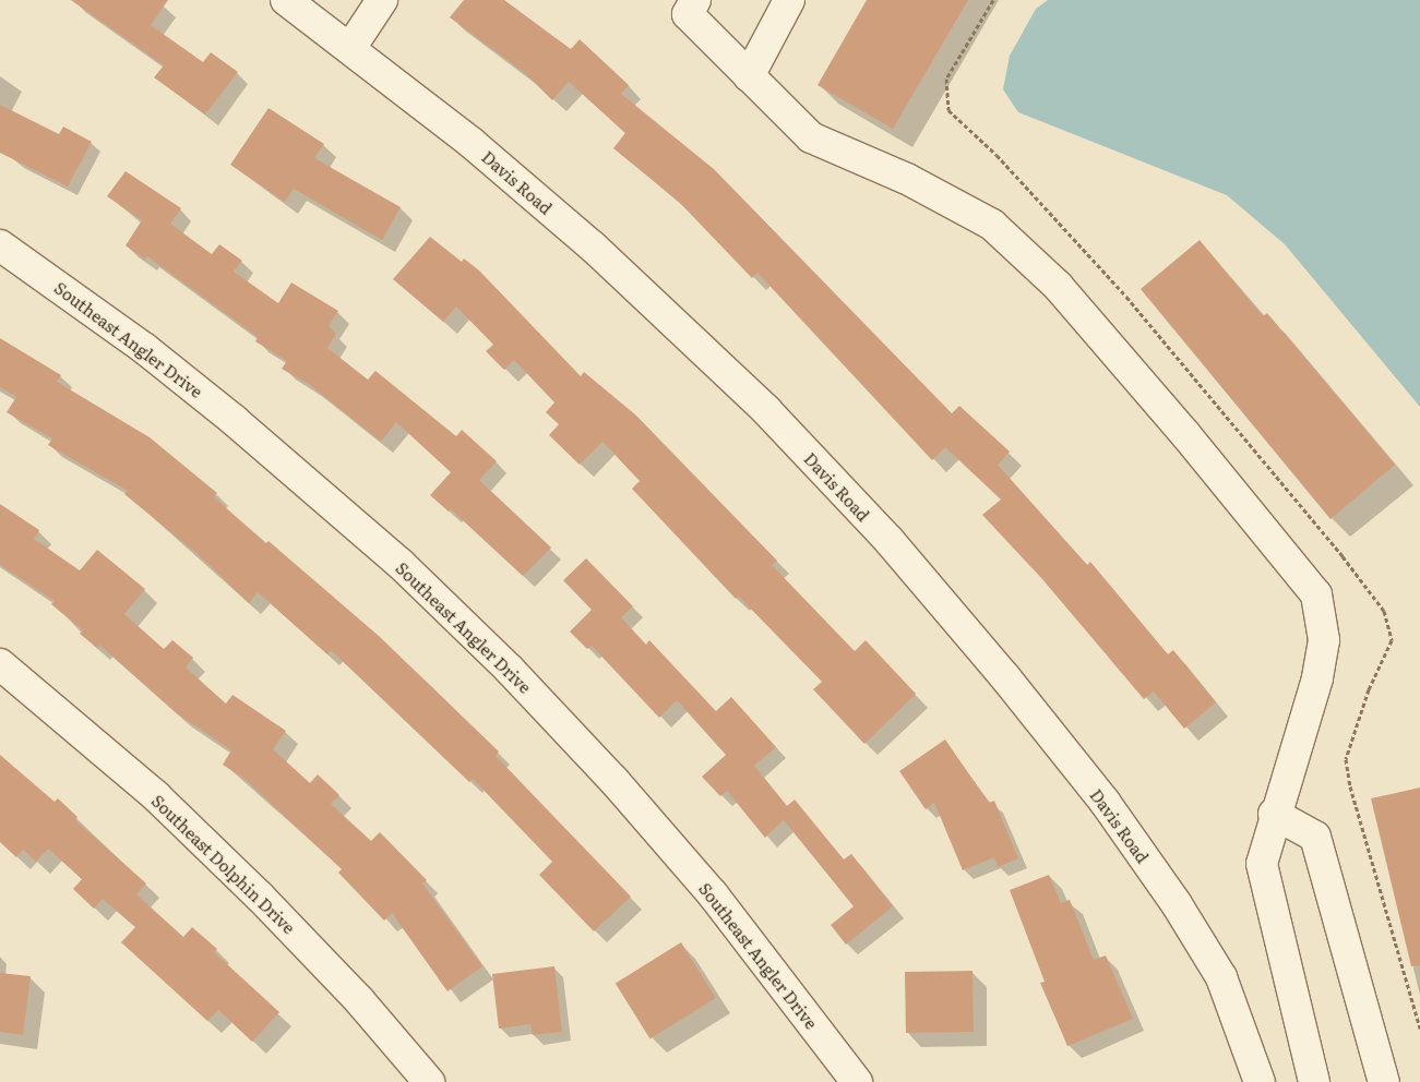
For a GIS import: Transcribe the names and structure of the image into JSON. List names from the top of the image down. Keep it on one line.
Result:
{"streets":{"street":["Davis Road","Southeast Angler Drive","Southeast Dolphin Drive"]}}
